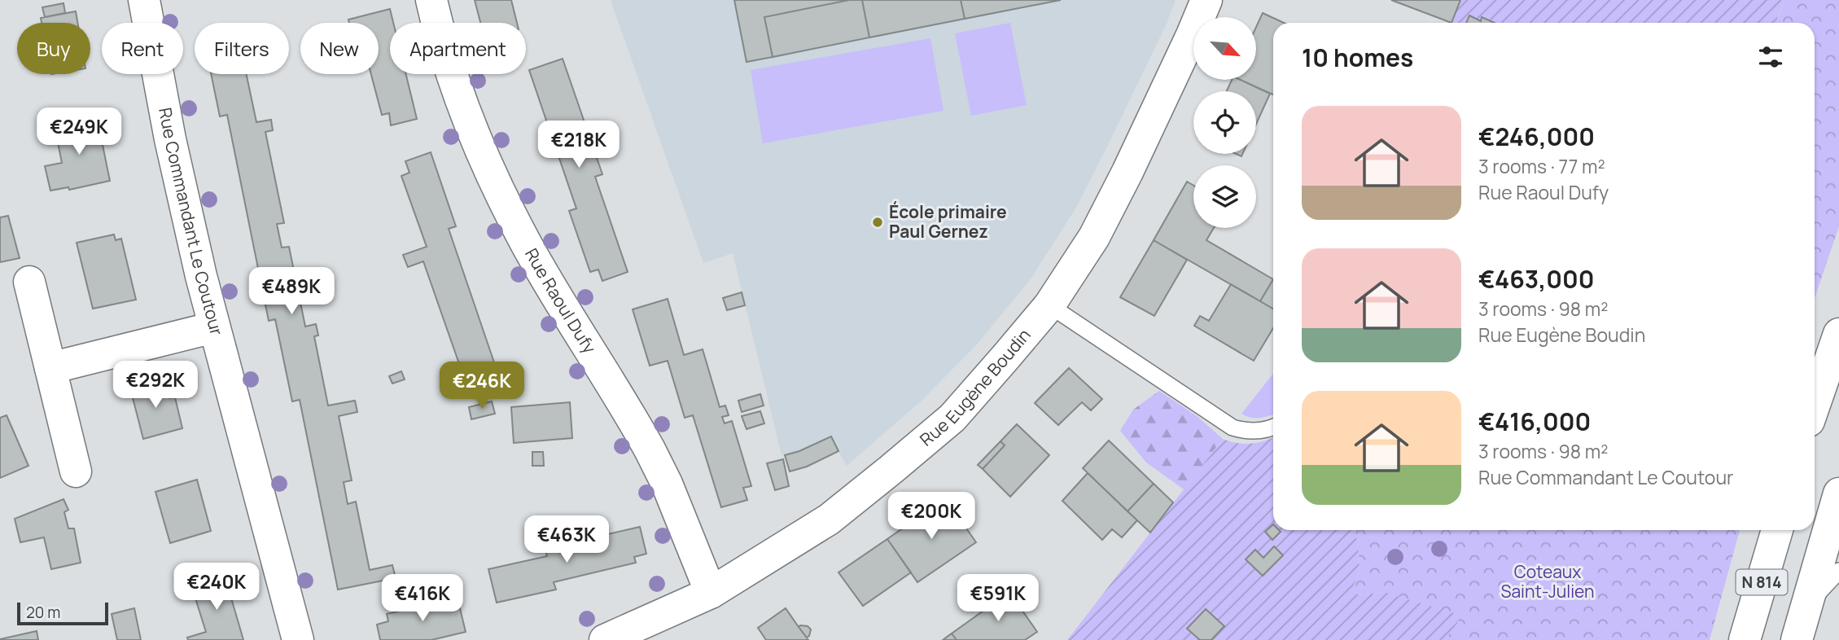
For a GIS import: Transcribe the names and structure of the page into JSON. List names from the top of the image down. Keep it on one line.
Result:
{"streets":{"main road":["Rue Commandant Le Coutour","Rue Raoul Dufy","Rue Eugène Boudin","N 814"]},"crossings":[["Rue Raoul Dufy","Rue Eugène Boudin"]],"parks":["Coteaux Saint-Julien"],"places":["École primaire Paul Gernez"],"scale_bar":"20 m","north":"bottom right","page":{"chip":["Buy","Rent","Filters","New","Apartment"],"heading":"10 homes","list":[{"name":"€246,000","note":"3 rooms · 77 m² · Rue Raoul Dufy"},{"name":"€463,000","note":"3 rooms · 98 m² · Rue Eugène Boudin"},{"name":"€416,000","note":"3 rooms · 98 m² · Rue Commandant Le Coutour"}],"price":["€249K","€218K","€489K","€292K","€246K","€200K","€463K","€240K","€416K","€591K"],"scale":"20 m"}}
